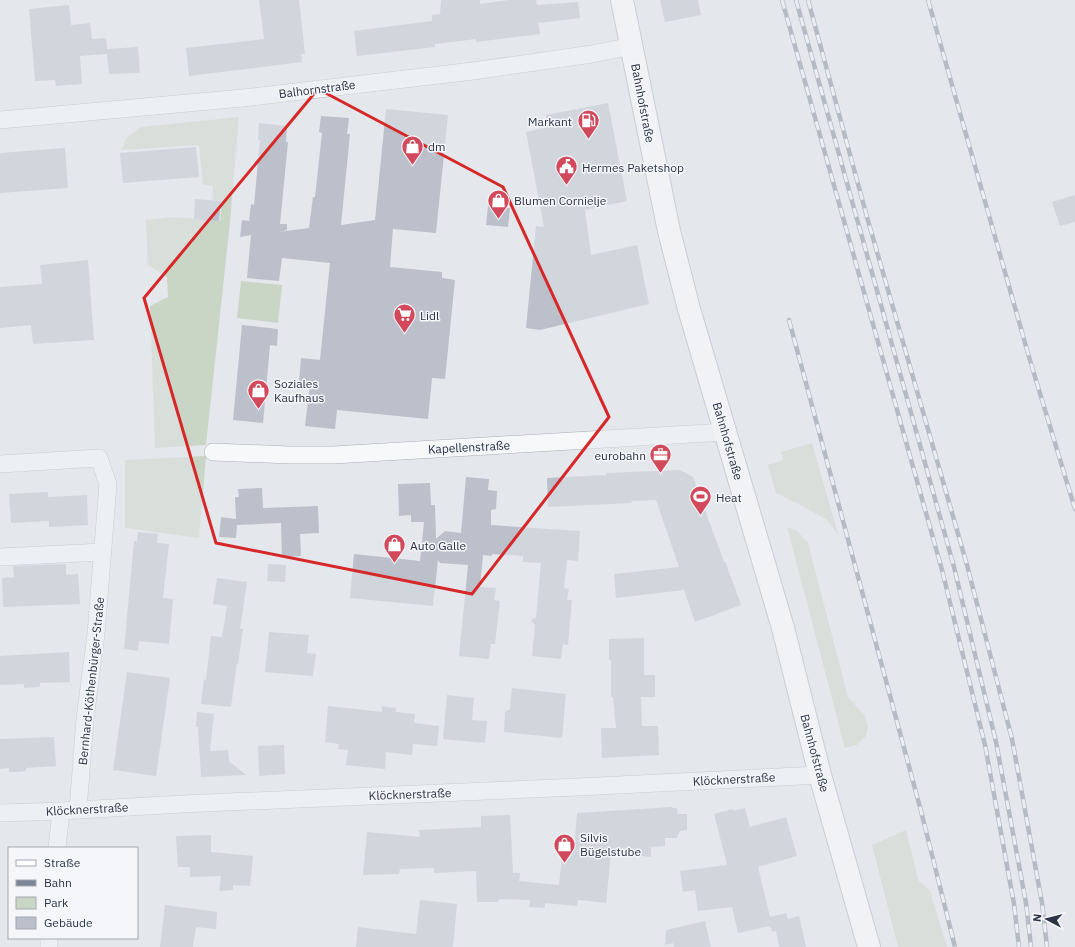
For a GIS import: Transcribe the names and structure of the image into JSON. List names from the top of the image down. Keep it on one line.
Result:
{"streets":{"main road":["Bahnhofstraße"],"street":["Balhornstraße","Kapellenstraße","Bernhard-Köthenbürger-Straße","Klöcknerstraße"]},"crossings":[["Balhornstraße","Bahnhofstraße"],["Bahnhofstraße","Kapellenstraße"],["Bahnhofstraße","Klöcknerstraße"],["Bernhard-Köthenbürger-Straße","Klöcknerstraße"]],"places":{"fuel station":["Markant"],"shop":["dm","Blumen Cornielje","Soziales Kaufhaus","Auto Galle","Silvis Bügelstube"],"public building":["Hermes Paketshop"],"supermarket":["Lidl"],"office":["eurobahn"],"sports":["Heat"]},"legend":["Straße","Bahn","Park","Gebäude"],"north":"left"}
